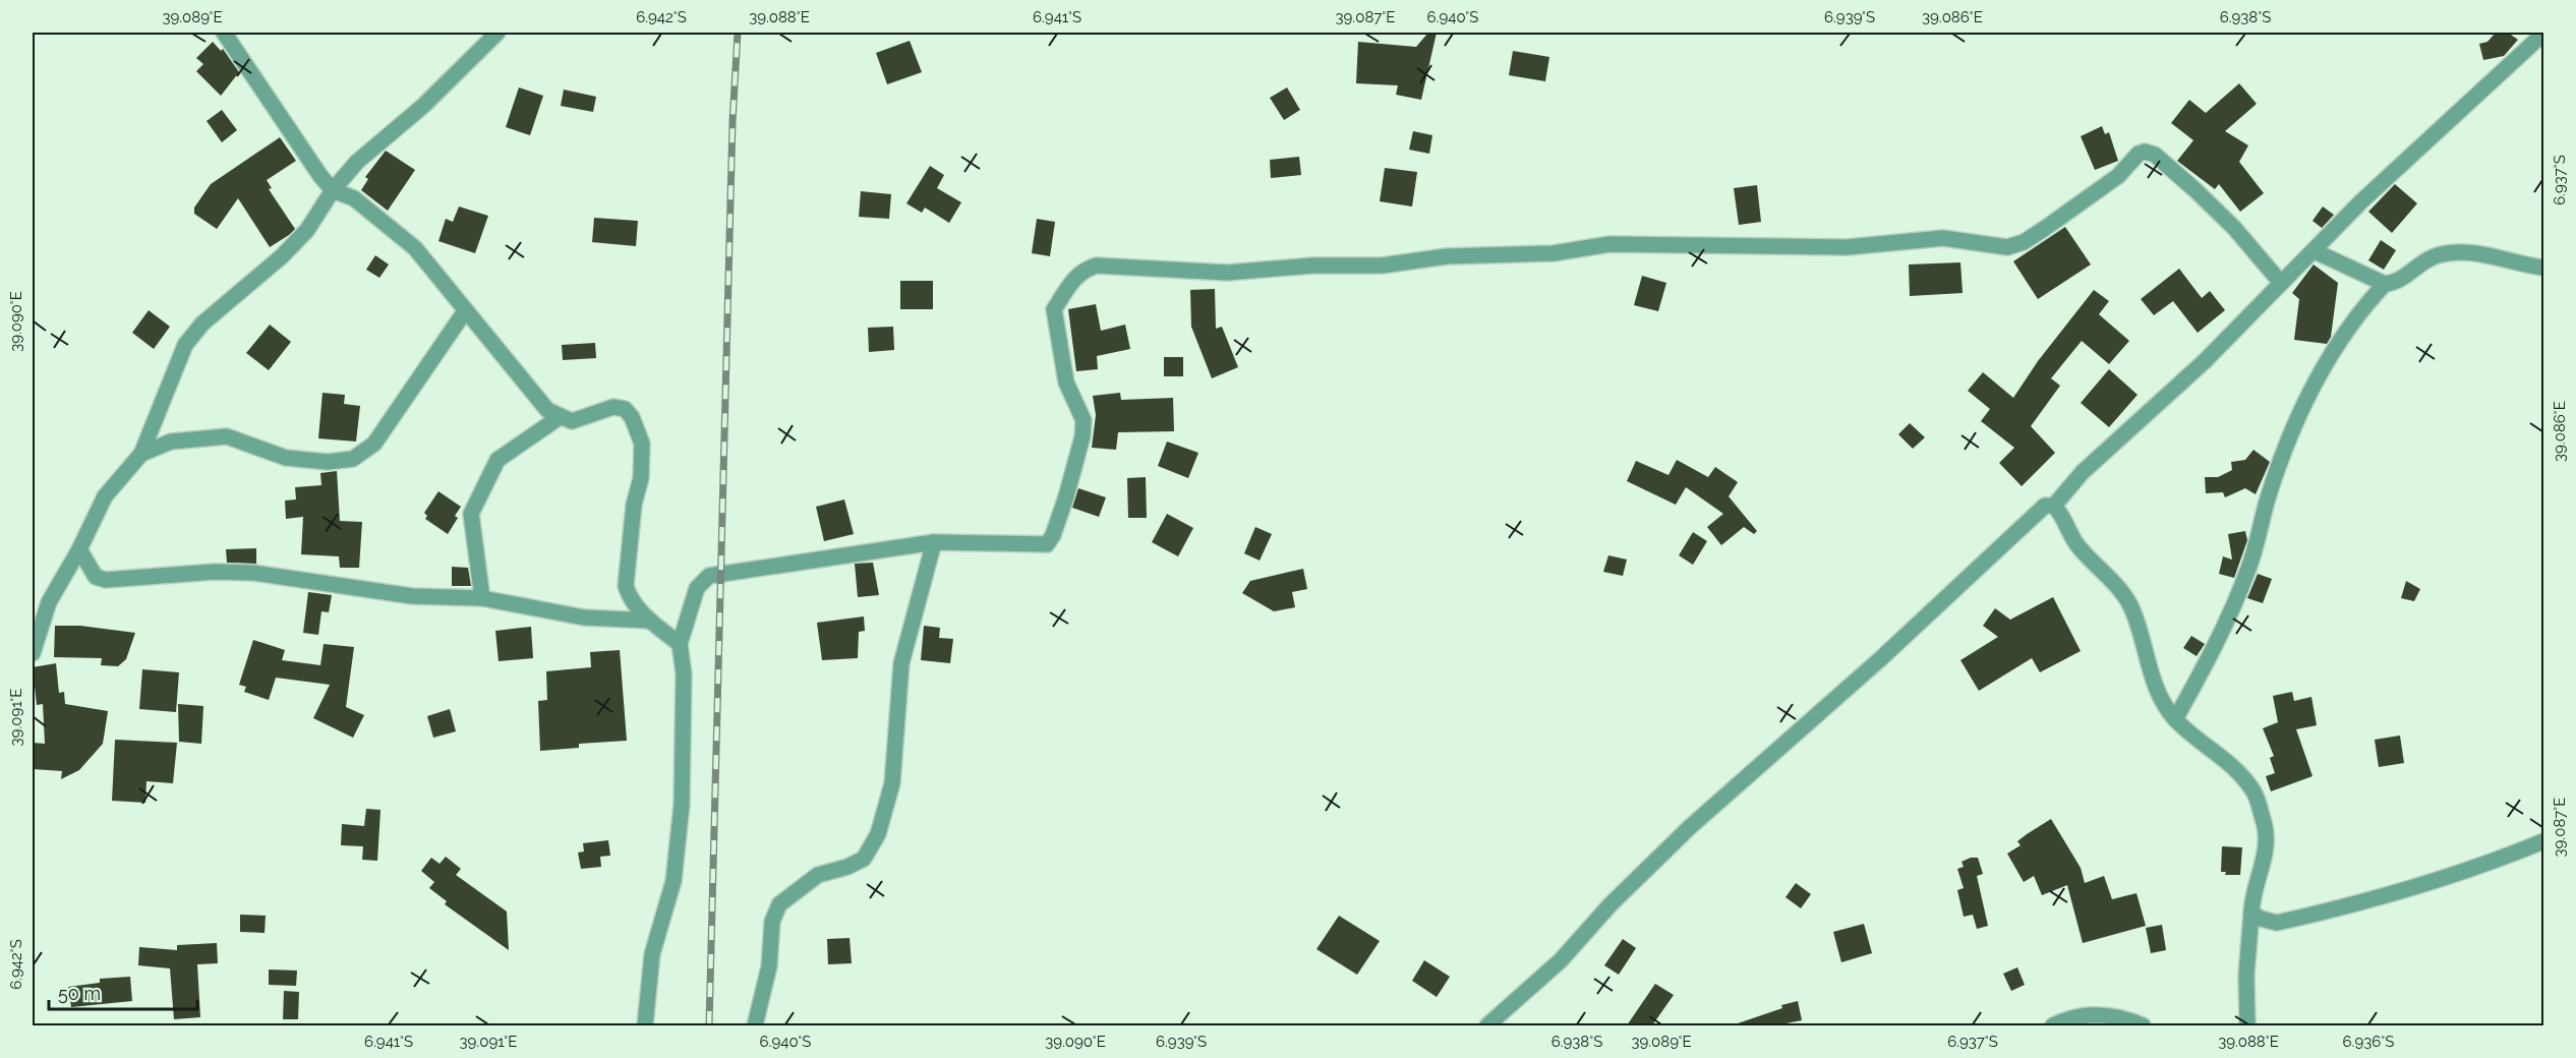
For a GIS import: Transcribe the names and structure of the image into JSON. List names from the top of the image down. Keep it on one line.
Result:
{"scale_bar":"50 m","coordinates":["39.089°E","6.942°S","39.088°E","6.941°S","39.087°E","6.940°S","6.939°S","39.086°E","6.938°S","6.937°S","39.090°E","39.091°E","6.936°S"]}
